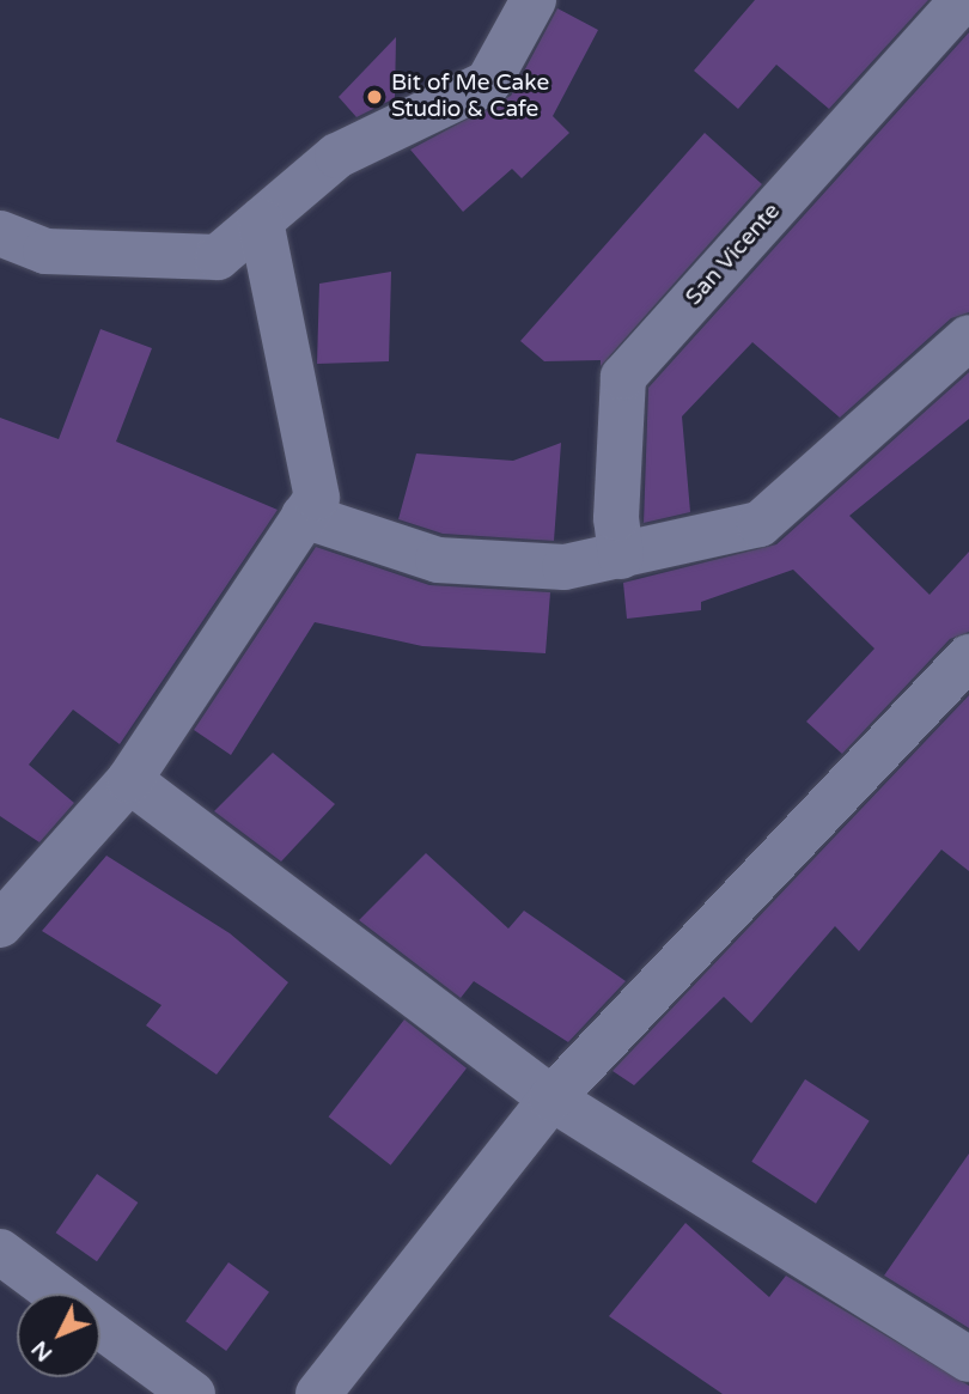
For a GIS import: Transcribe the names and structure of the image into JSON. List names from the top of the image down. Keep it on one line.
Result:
{"streets":{"street":["San Vicente"]},"places":["Bit of Me Cake Studio & Cafe"],"north":"bottom left"}
